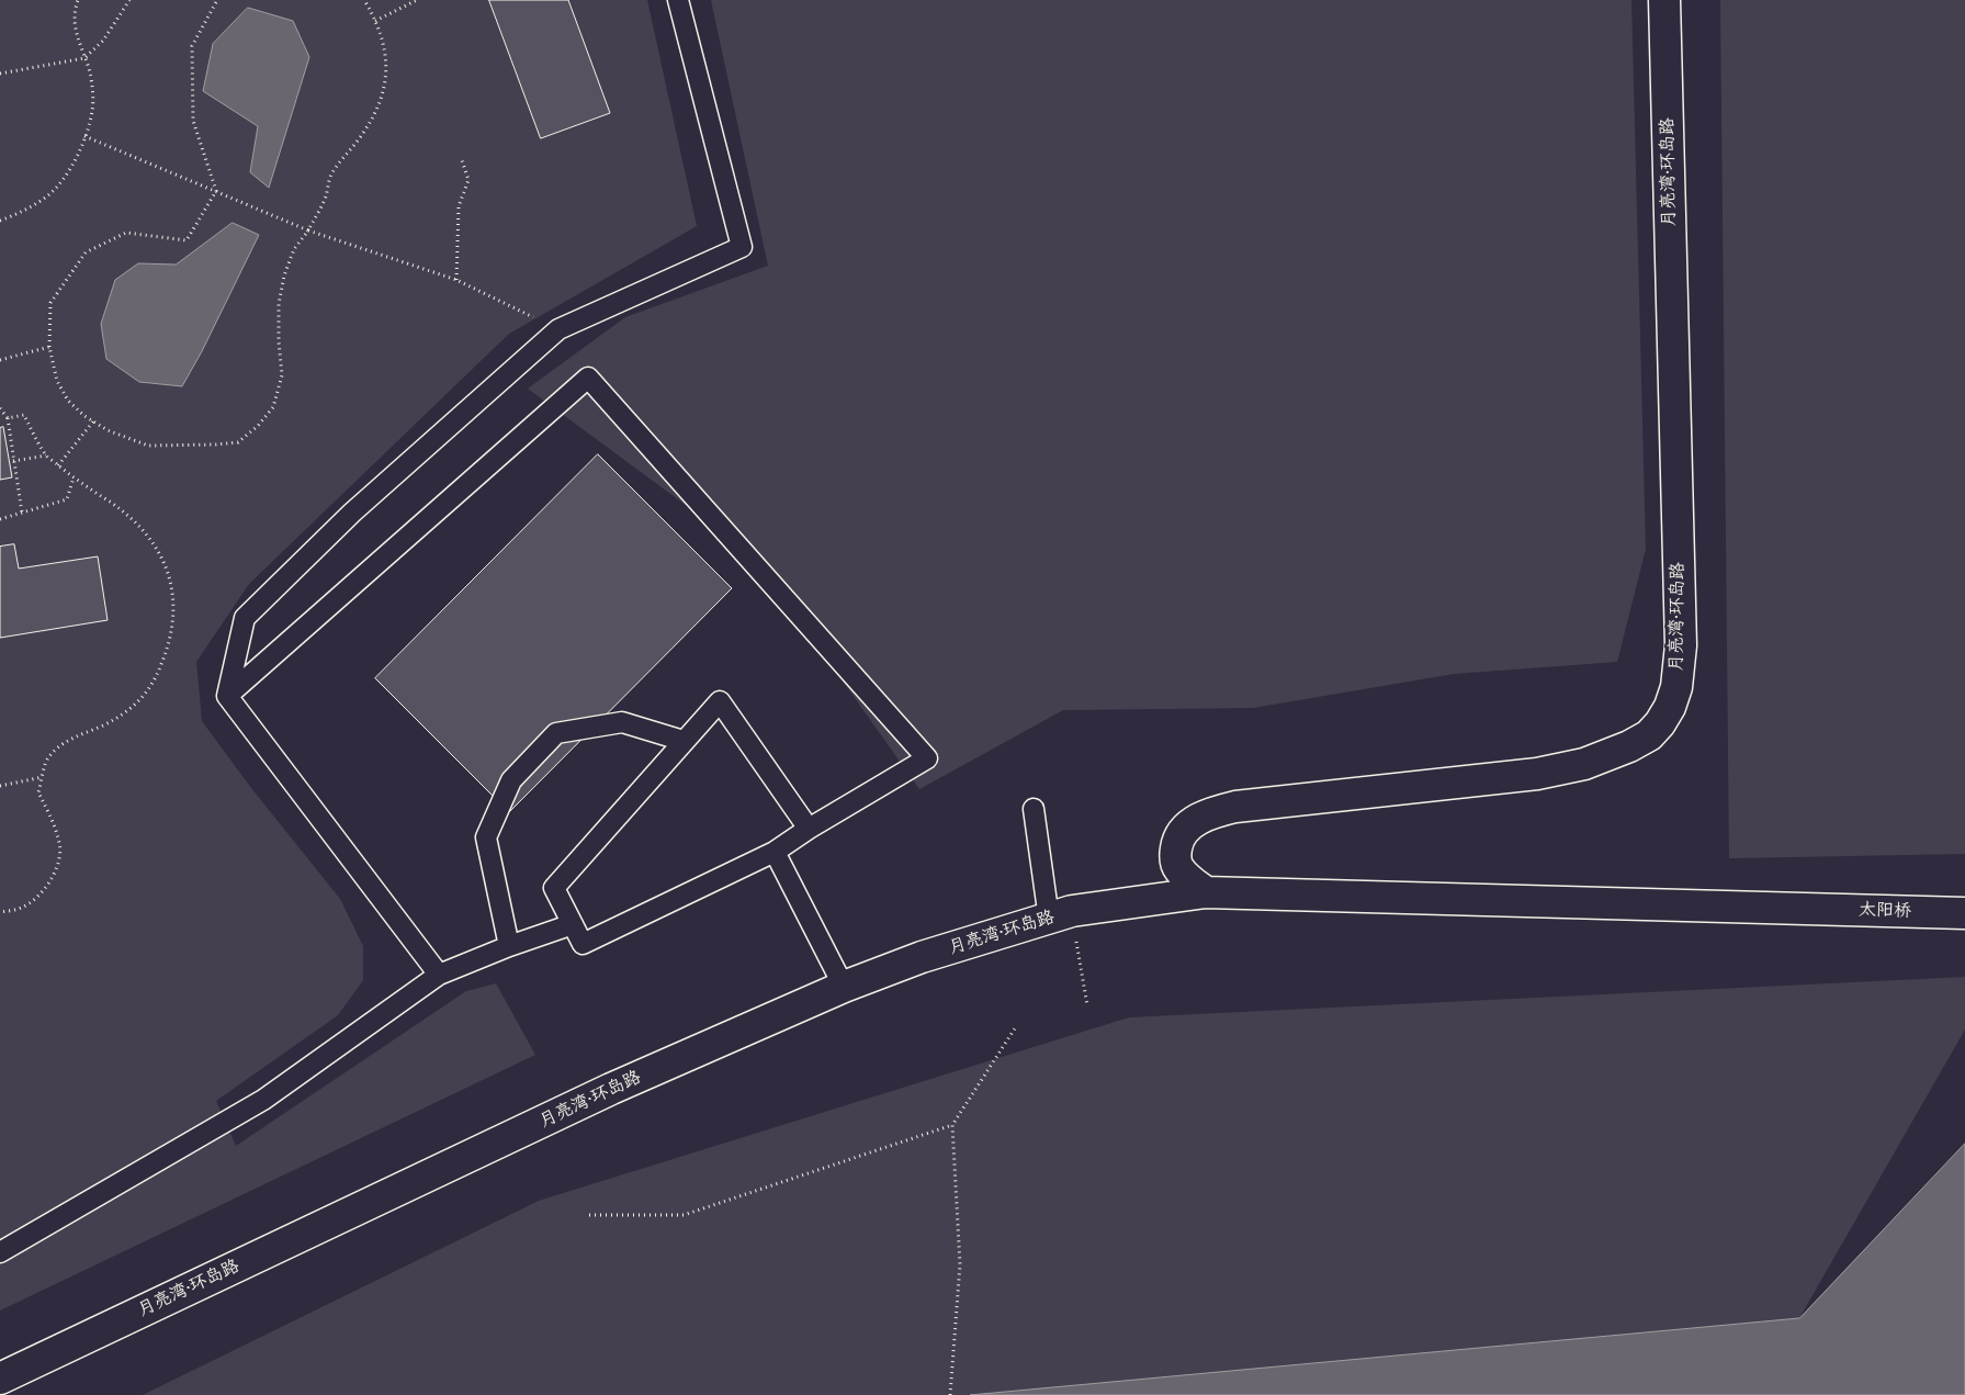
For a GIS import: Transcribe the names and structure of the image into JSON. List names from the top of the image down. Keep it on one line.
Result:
{"streets":{"street":["月亮湾·环岛路","太阳桥"]},"crossings":[["月亮湾·环岛路","太阳桥"]]}
